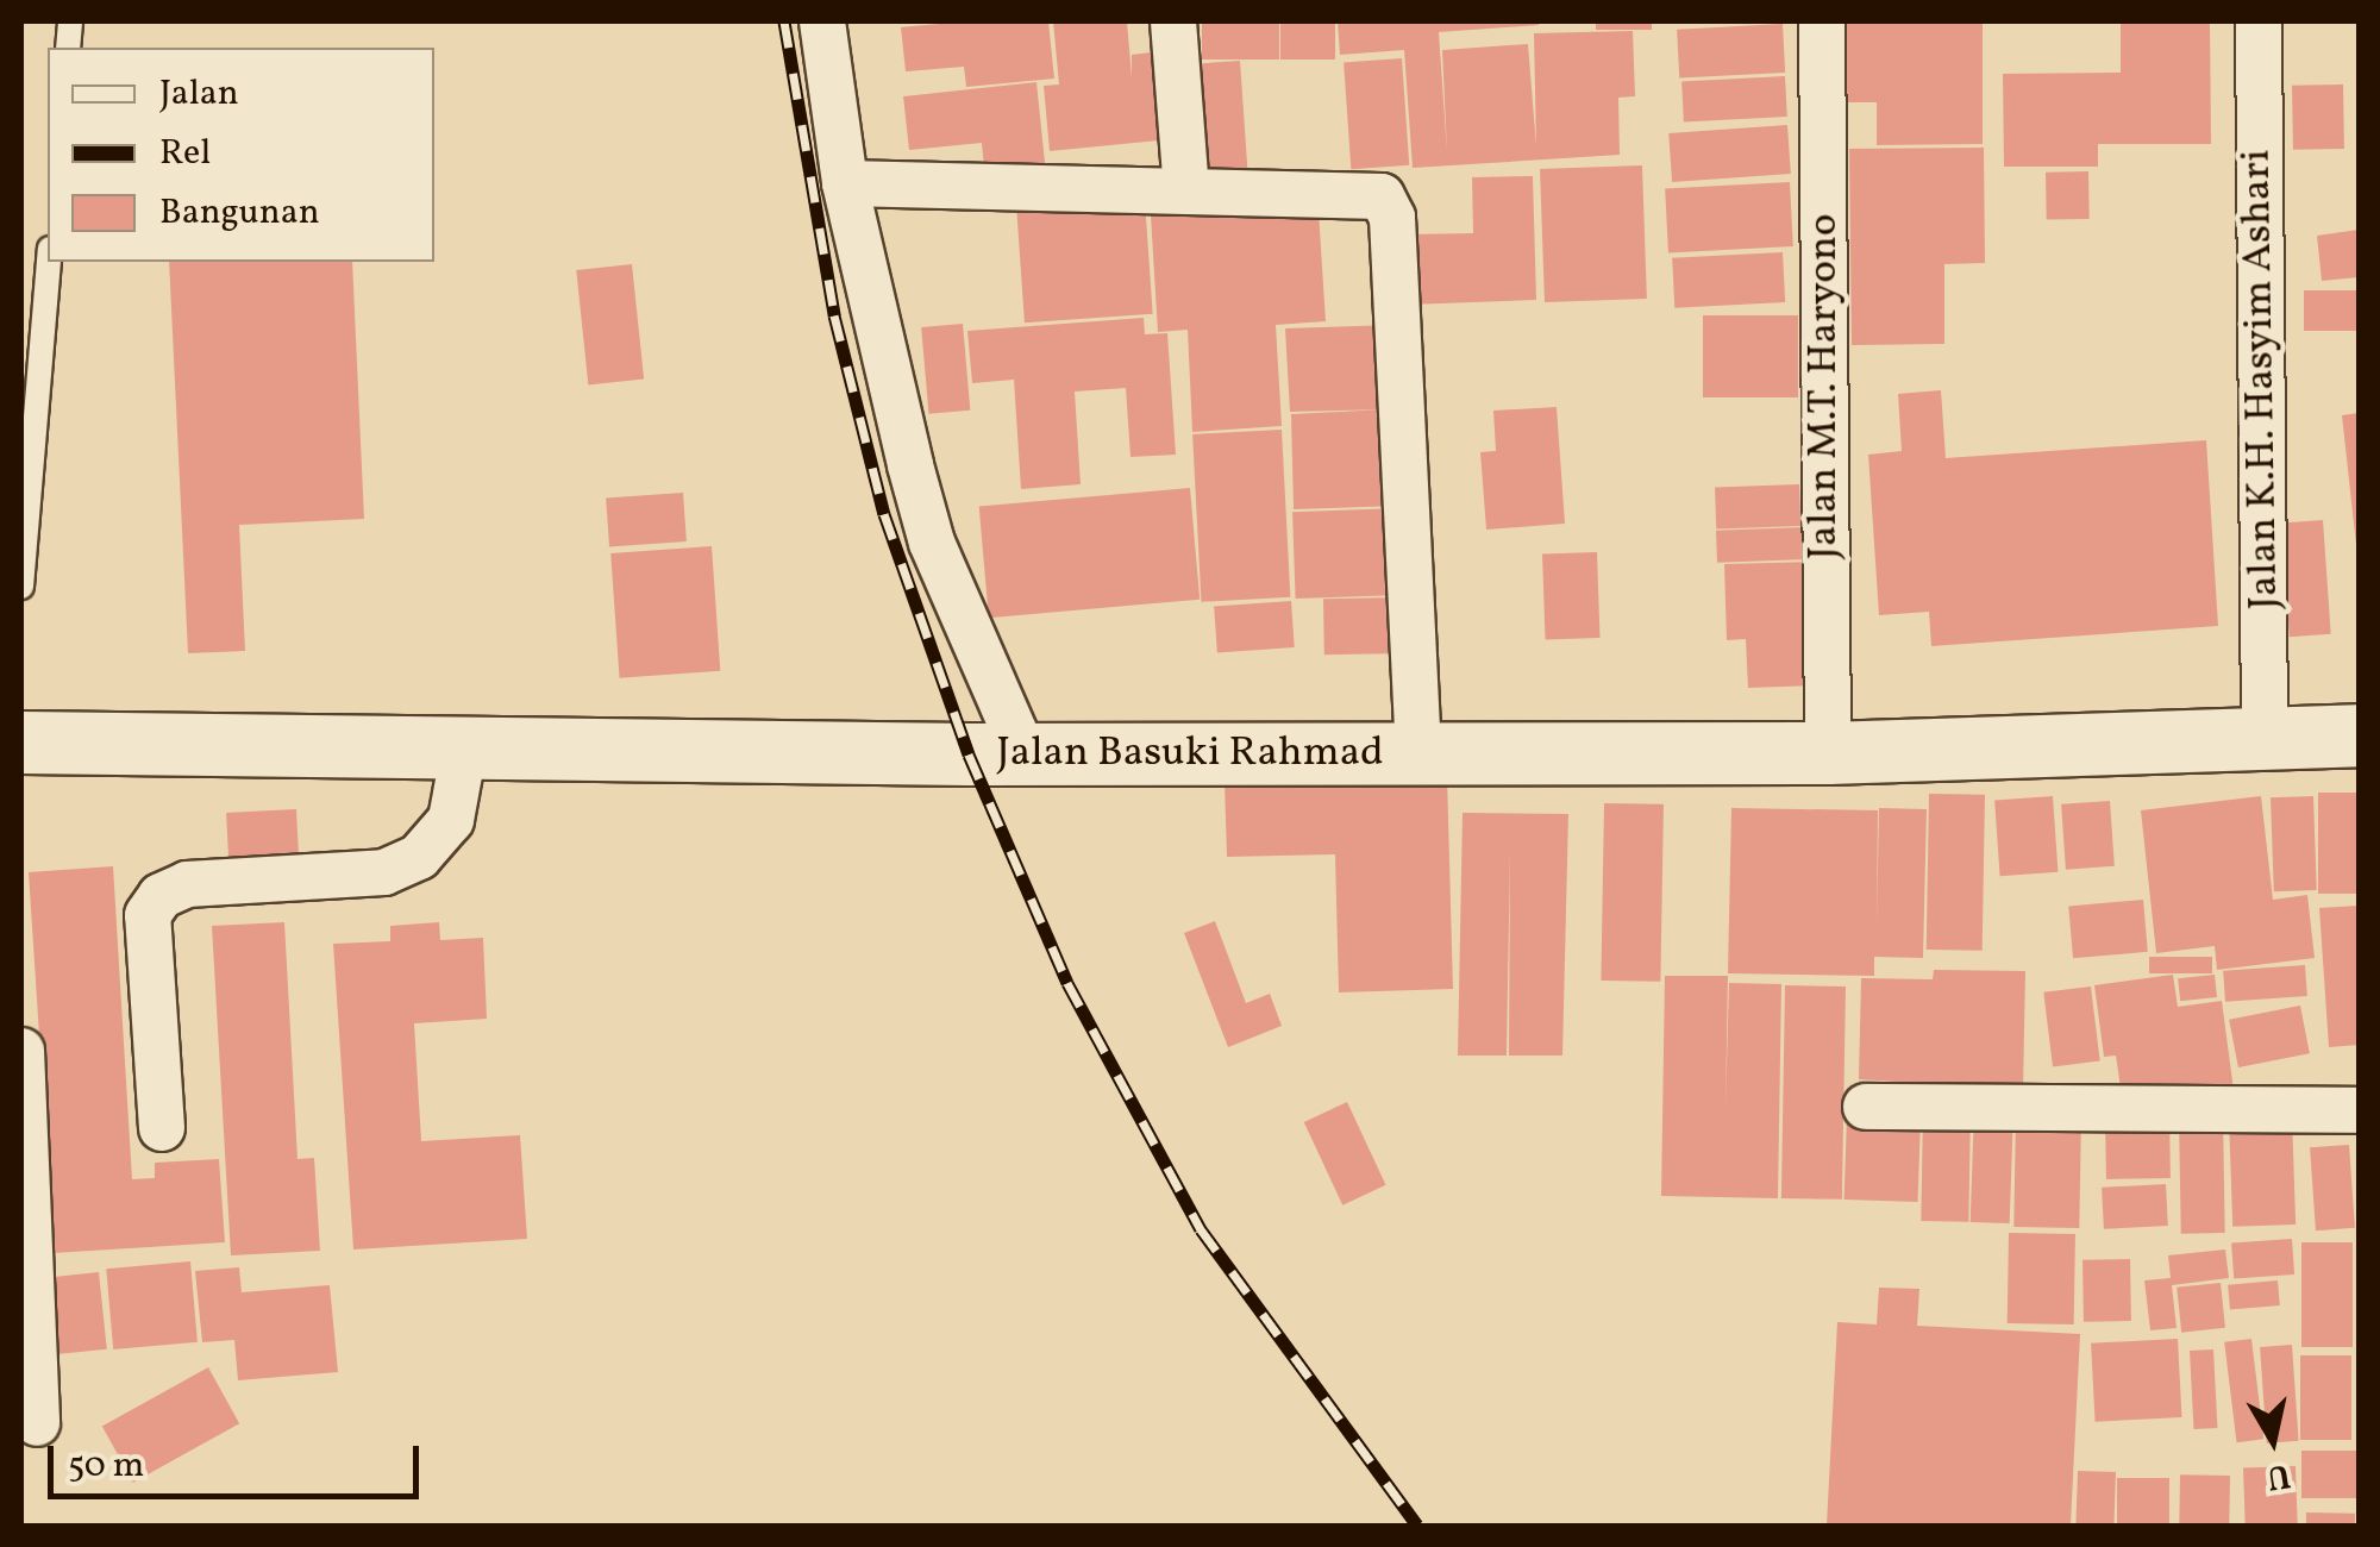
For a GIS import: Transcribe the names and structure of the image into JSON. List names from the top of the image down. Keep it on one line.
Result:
{"streets":{"main road":["Jalan Basuki Rahmad"],"street":["Jalan K.H. Hasyim Ashari","Jalan M.T. Haryono"]},"crossings":[["Jalan K.H. Hasyim Ashari","Jalan Basuki Rahmad"],["Jalan M.T. Haryono","Jalan Basuki Rahmad"]],"legend":["Jalan","Rel","Bangunan"],"scale_bar":"50 m","north":"bottom"}
